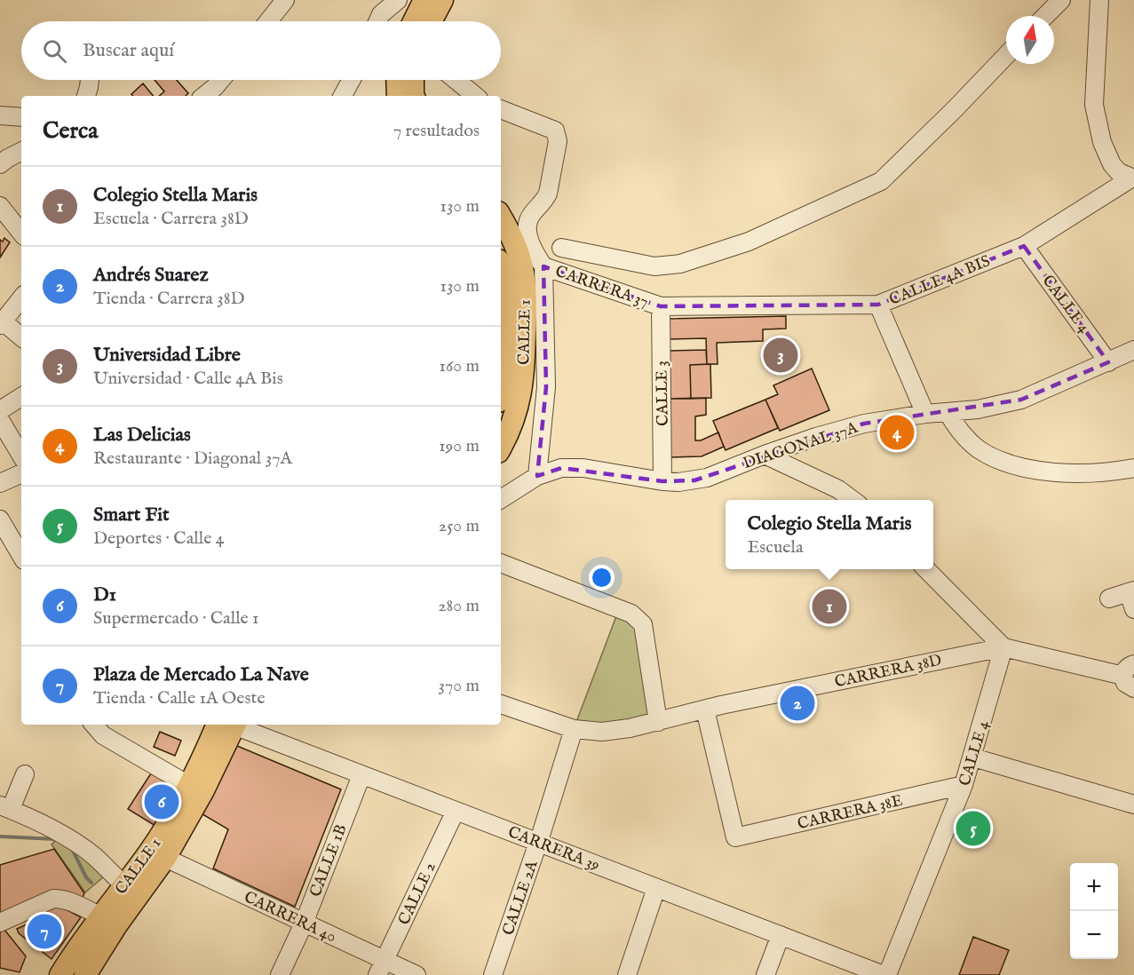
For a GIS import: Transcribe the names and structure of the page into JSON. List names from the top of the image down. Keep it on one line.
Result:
{"streets":{"main road":["CALLE 1"],"street":["CALLE 4A BIS","CARRERA 37","CALLE 4","CALLE 3","DIAGONAL 37A","CARRERA 38D","CARRERA 38E","CARRERA 39","CALLE 1B","CALLE 2","CALLE 2A","CARRERA 40"]},"crossings":[["CALLE 4A BIS","CARRERA 37"],["CALLE 4A BIS","CALLE 4"],["CALLE 4A BIS","CALLE 3"],["CARRERA 37","CALLE 3"],["CALLE 4","DIAGONAL 37A"],["CALLE 4","CARRERA 38D"],["CALLE 4","CARRERA 38E"],["CALLE 4","CARRERA 39"],["CALLE 1","CARRERA 40"],["CALLE 3","DIAGONAL 37A"],["CARRERA 38D","CARRERA 38E"],["CARRERA 38D","CALLE 2A"],["CARRERA 39","CALLE 1B"],["CARRERA 39","CALLE 2"],["CARRERA 39","CALLE 2A"],["CALLE 1B","CARRERA 40"],["CALLE 2","CARRERA 40"]],"north":"top","page":{"search":"Buscar aquí","heading":["Cerca","7 resultados"],"list":[{"mark":"1","name":"Colegio Stella Maris","note":"Escuela · Carrera 38D","value":"130 m"},{"mark":"2","name":"Andrés Suarez","note":"Tienda · Carrera 38D","value":"130 m"},{"mark":"3","name":"Universidad Libre","note":"Universidad · Calle 4A Bis","value":"160 m"},{"mark":"4","name":"Las Delicias","note":"Restaurante · Diagonal 37A","value":"190 m"},{"mark":"5","name":"Smart Fit","note":"Deportes · Calle 4","value":"250 m"},{"mark":"6","name":"D1","note":"Supermercado · Calle 1","value":"280 m"},{"mark":"7","name":"Plaza de Mercado La Nave","note":"Tienda · Calle 1A Oeste","value":"370 m"}],"pins":["3","4","1","2","6","5","7"],"popup":["Colegio Stella Maris","Escuela"],"map_buttons":["+","−"]}}
